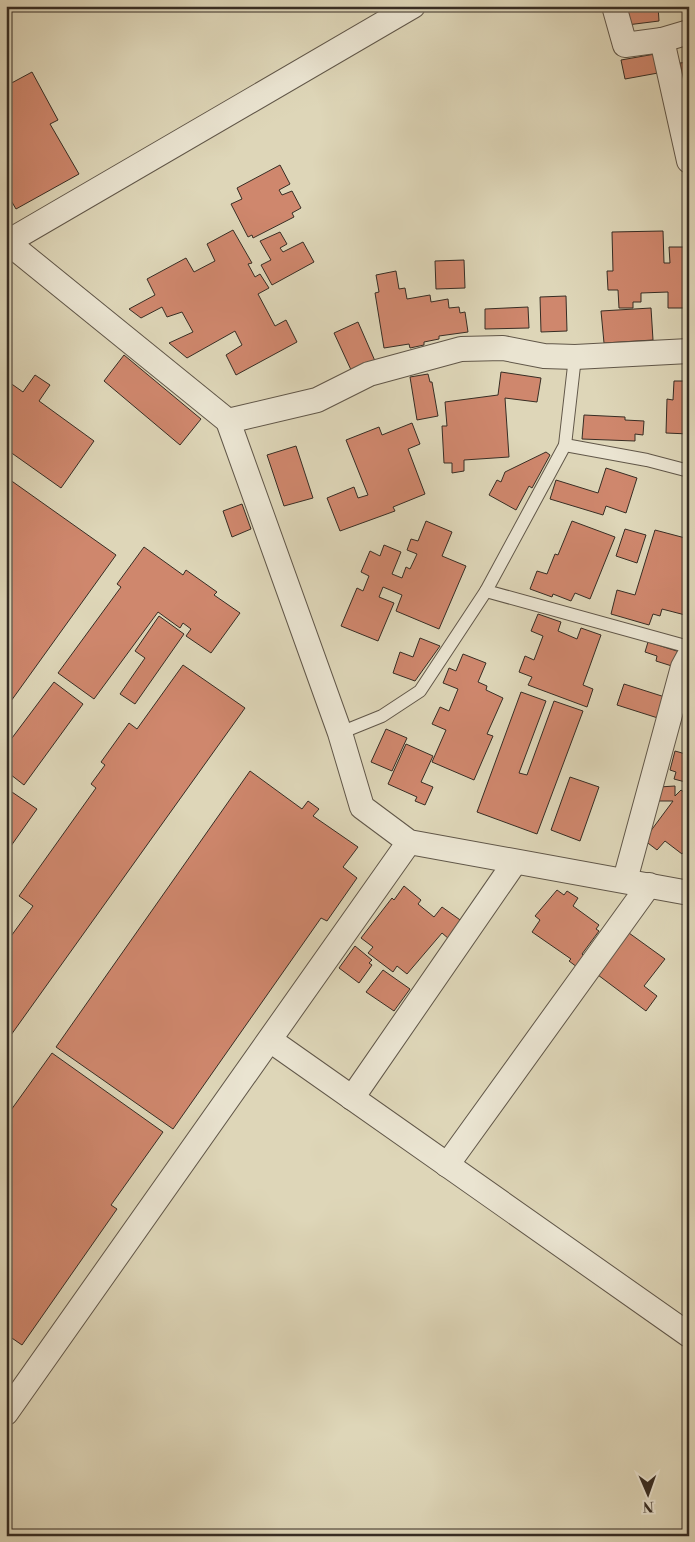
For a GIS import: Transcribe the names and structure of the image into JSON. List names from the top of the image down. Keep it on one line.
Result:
{"north":"bottom"}
